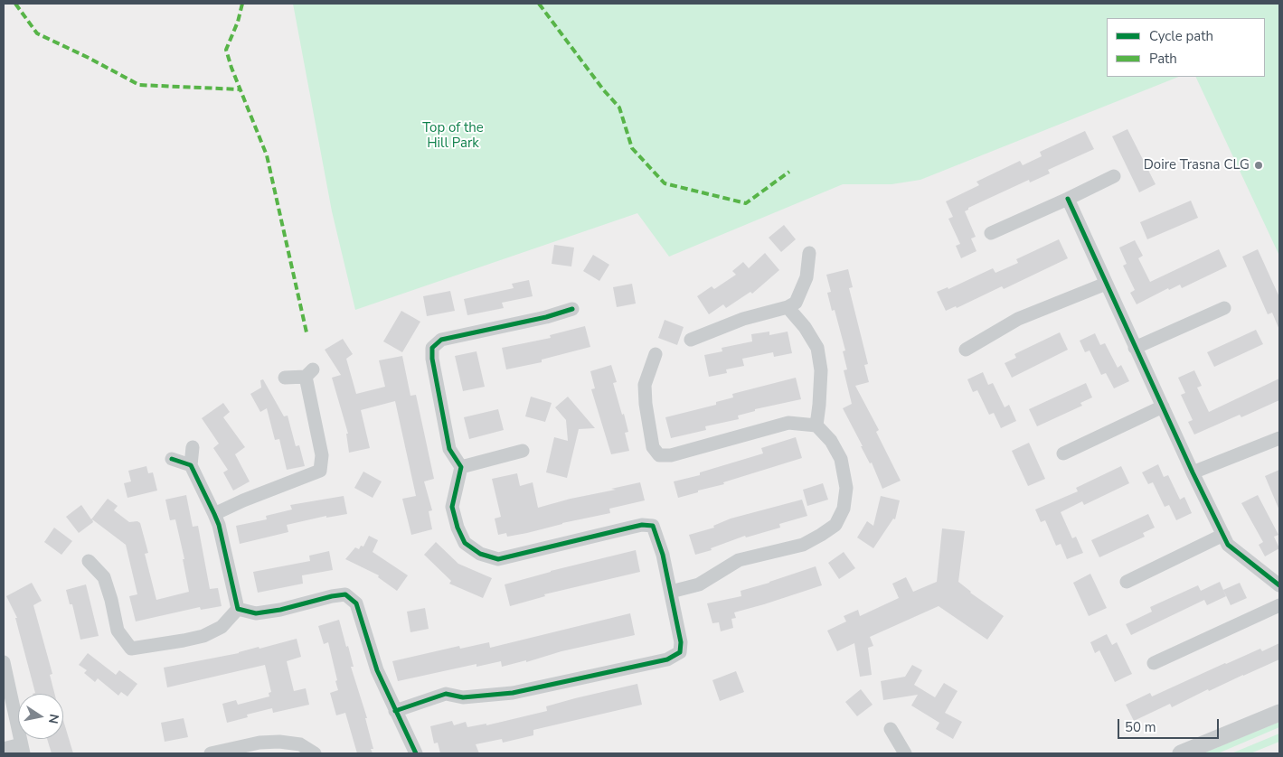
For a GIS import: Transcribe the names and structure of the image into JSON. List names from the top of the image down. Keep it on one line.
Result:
{"parks":["Top of the Hill Park"],"places":["Doire Trasna CLG"],"legend":["Cycle path","Path"],"scale_bar":"50 m","north":"right"}
